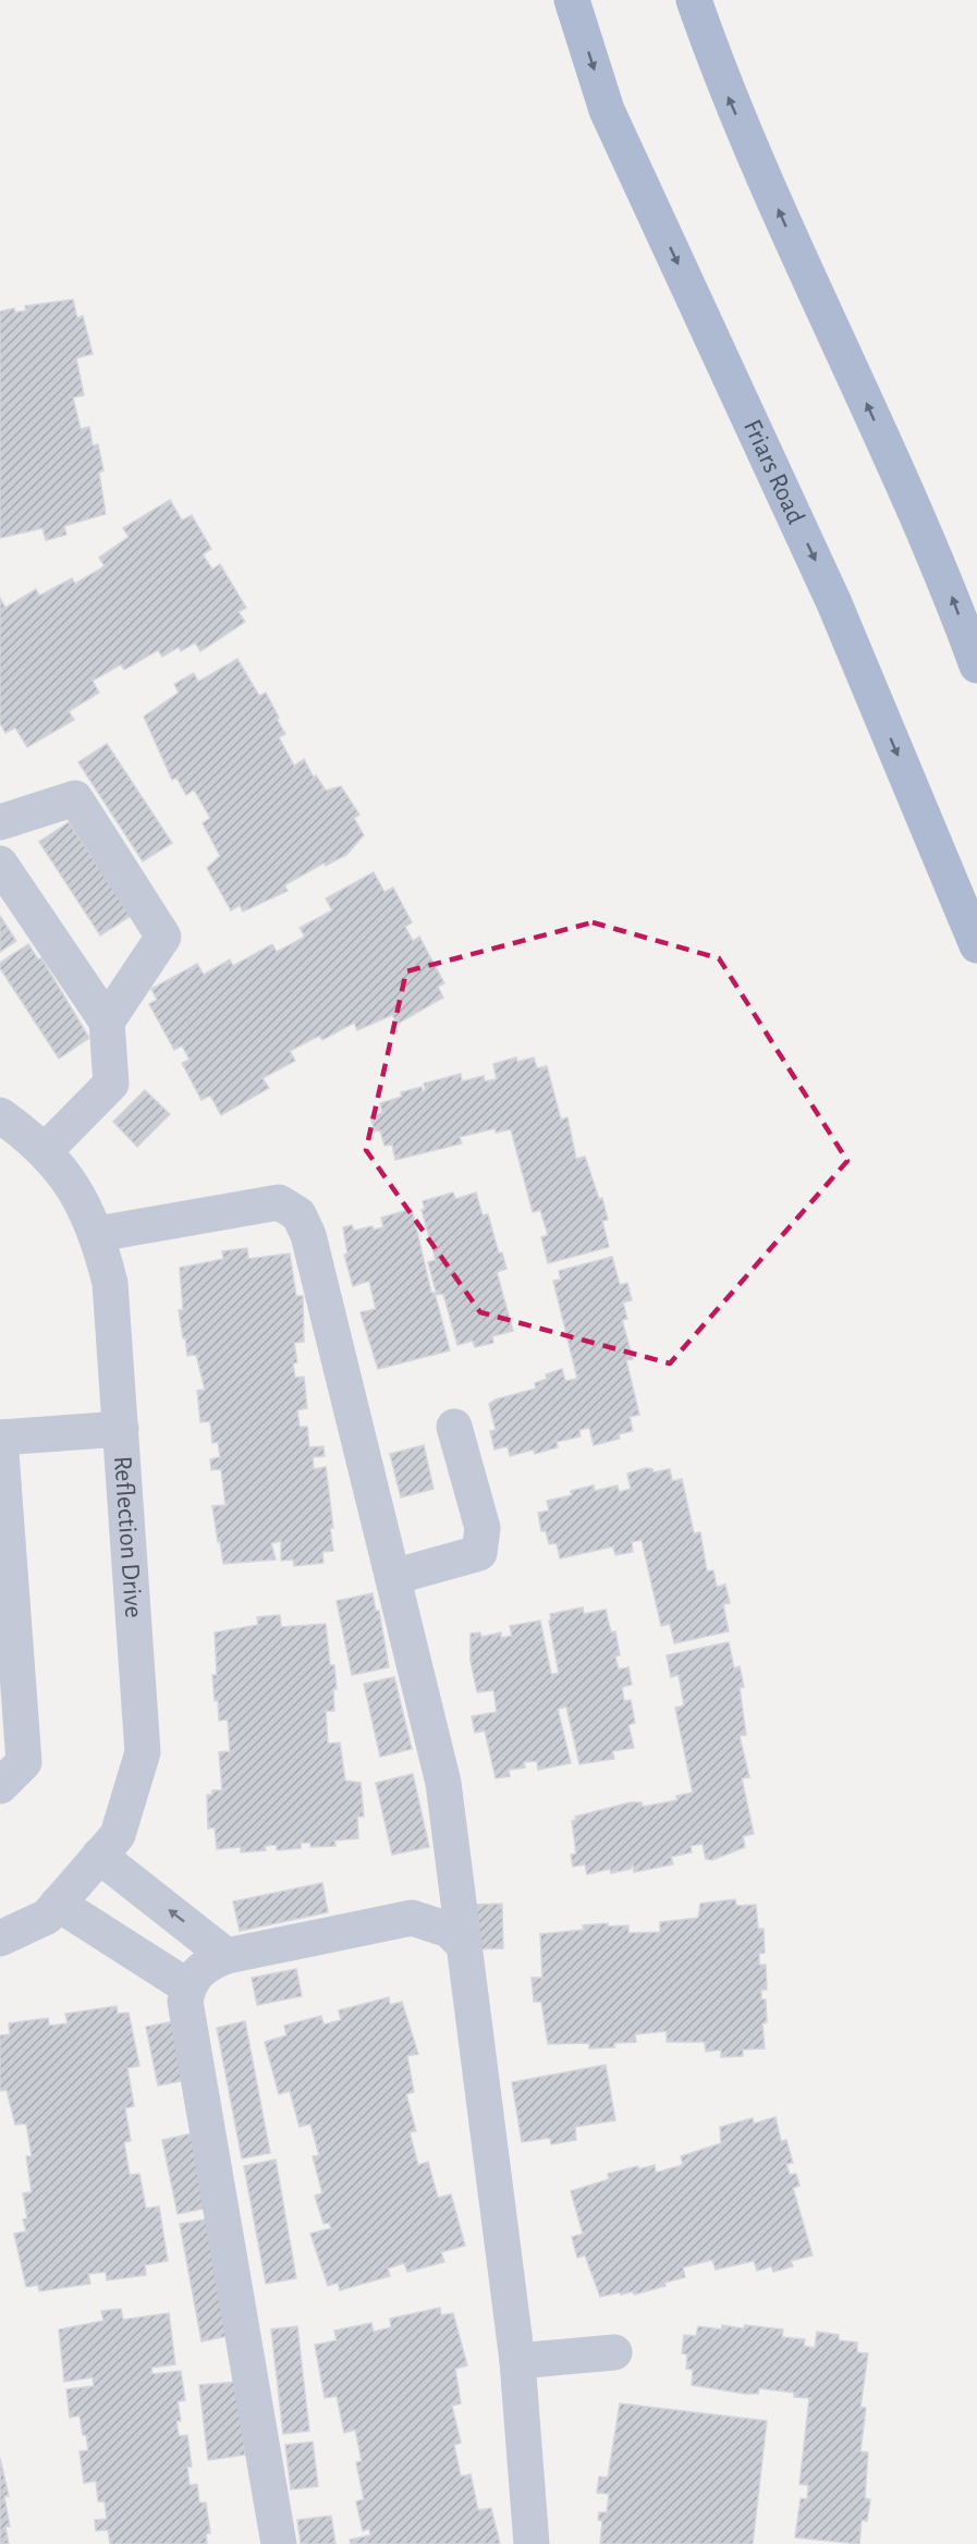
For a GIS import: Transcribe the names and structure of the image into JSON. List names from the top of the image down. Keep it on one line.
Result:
{"streets":{"main road":["Friars Road"],"street":["Reflection Drive"]}}
